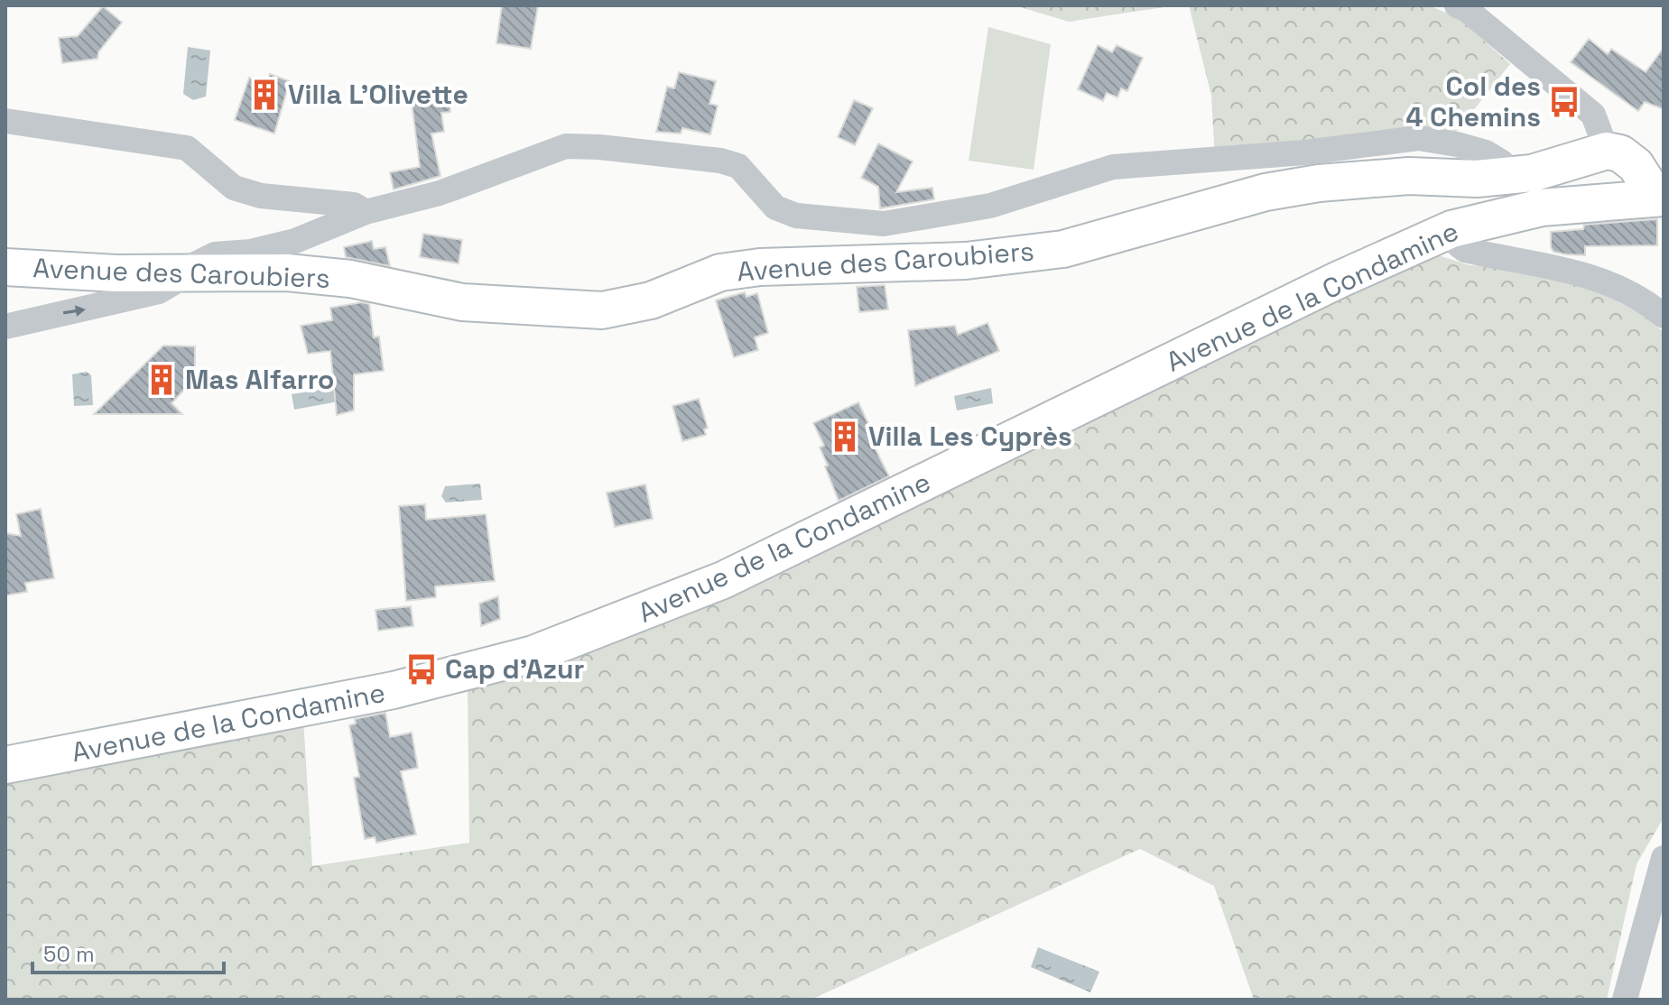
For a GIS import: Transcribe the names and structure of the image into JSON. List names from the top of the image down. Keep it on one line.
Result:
{"streets":{"main road":["Avenue des Caroubiers","Avenue de la Condamine"]},"places":{"building":["Villa L'Olivette","Mas Alfarro","Villa Les Cyprès"],"bus stop":["Col des 4 Chemins","Cap d’Azur"]},"scale_bar":"50 m"}
